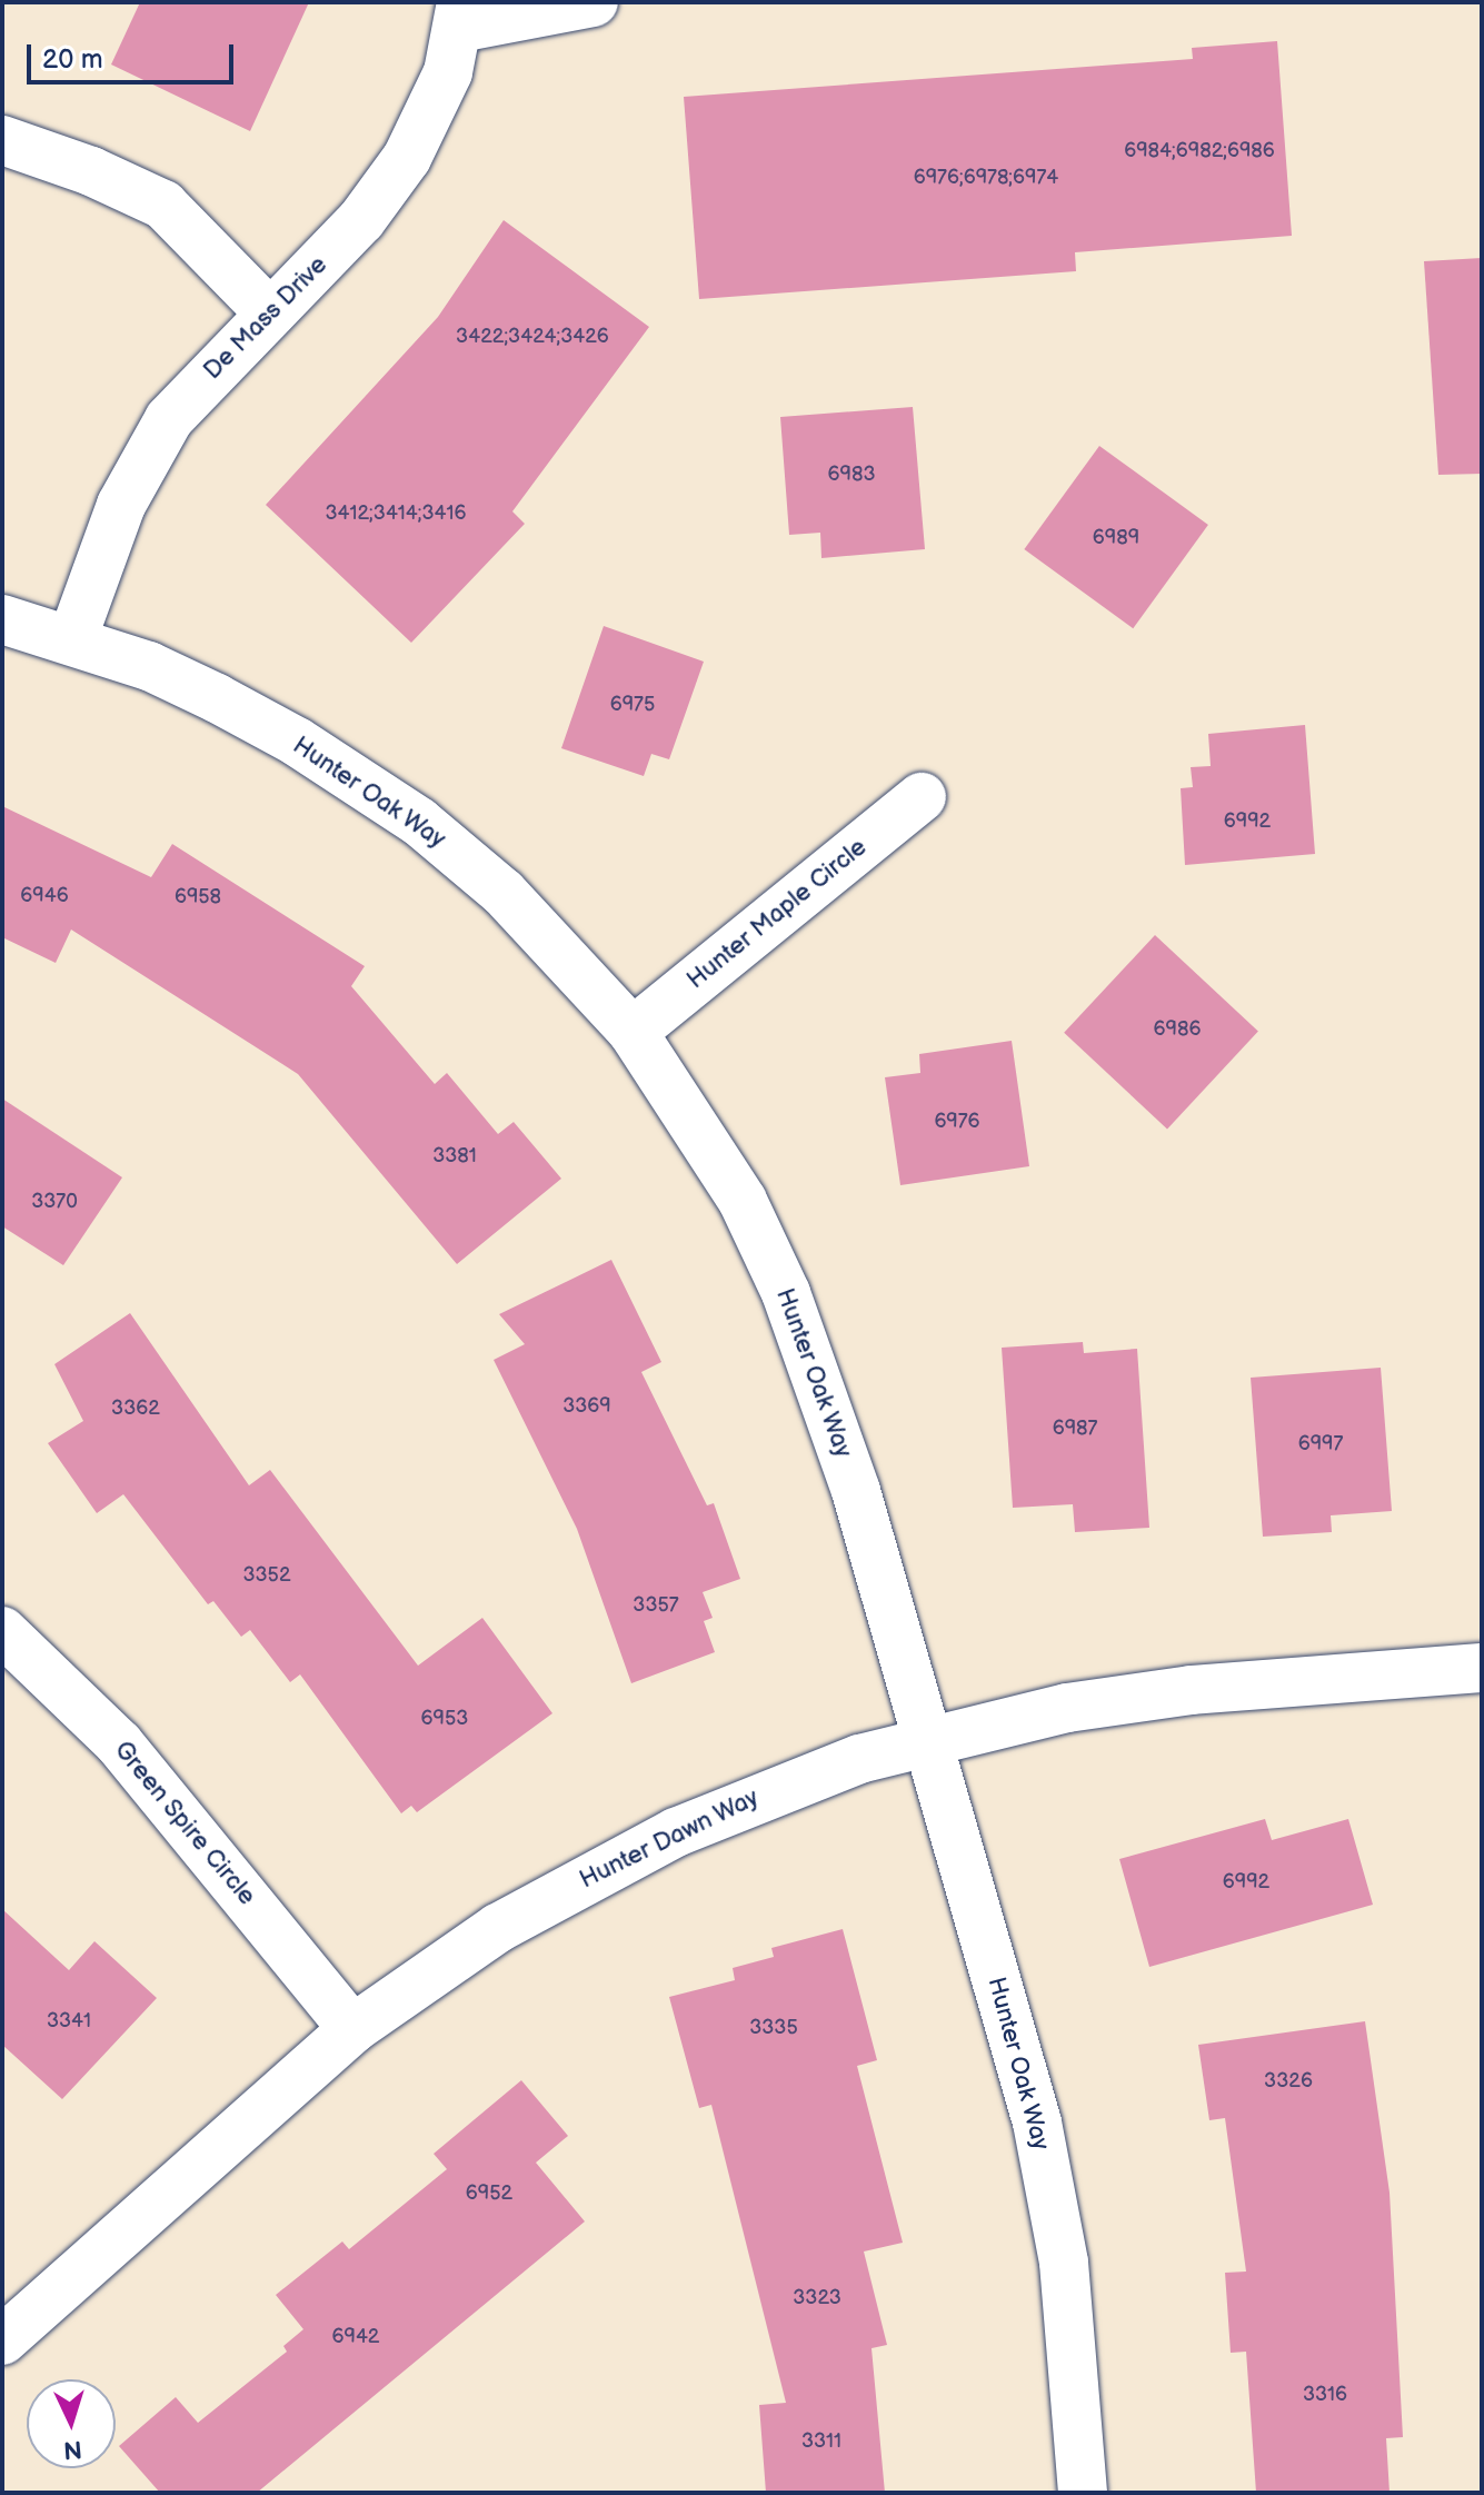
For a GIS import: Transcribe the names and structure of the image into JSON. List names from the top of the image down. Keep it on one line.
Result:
{"streets":{"street":["De Mass Drive","Hunter Oak Way","Hunter Maple Circle","Green Spire Circle","Hunter Dawn Way"]},"crossings":[["De Mass Drive","Hunter Oak Way"],["Hunter Oak Way","Hunter Maple Circle"],["Hunter Oak Way","Hunter Dawn Way"],["Green Spire Circle","Hunter Dawn Way"]],"house_numbers":["6984;6982;6986","6976;6978;6974","3422;3424;3426","6983","3412;3414;3416","6989","6975","6992","6946","6958","6986","6976","3381","3370","3369","3362","6987","6997","3352","3357","6953","6992","3341","3335","3326","6952","3323","6942","3316","3311"],"scale_bar":"20 m","north":"bottom"}
